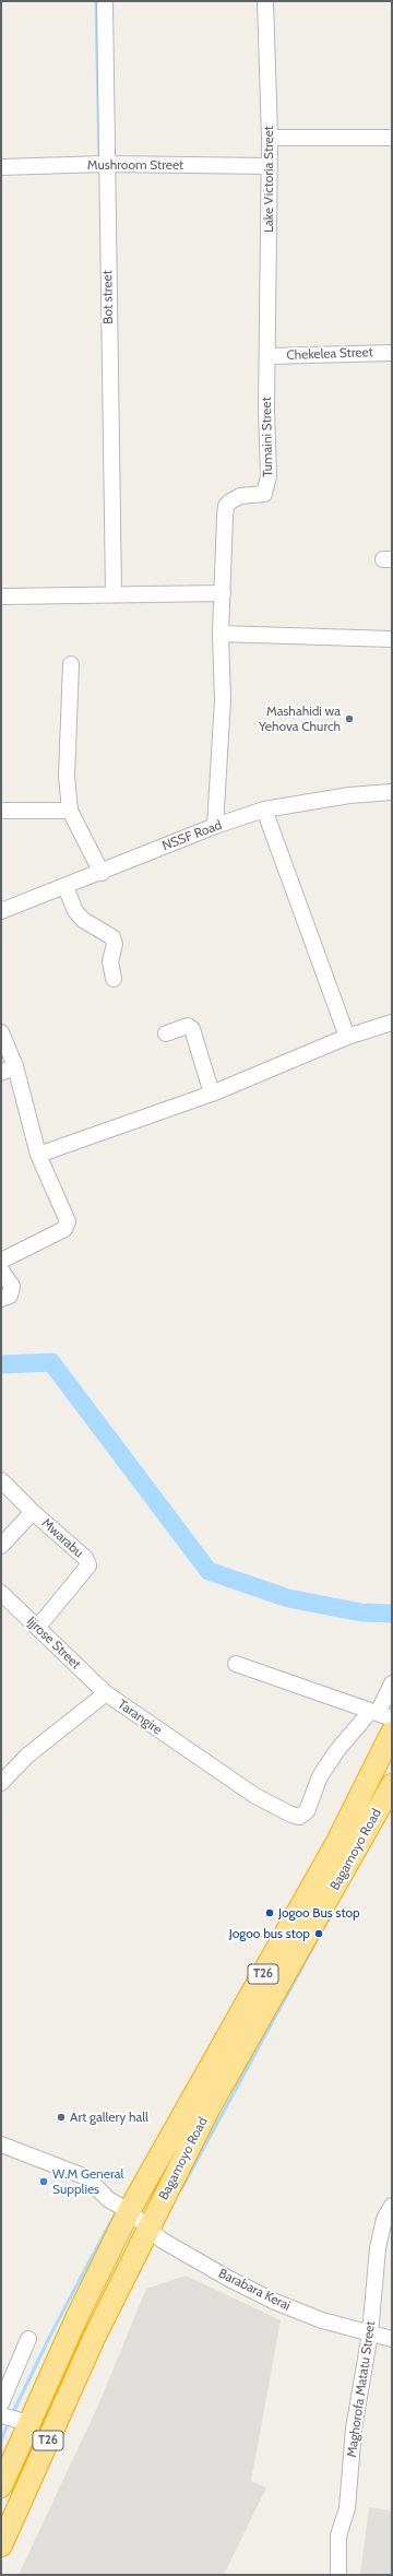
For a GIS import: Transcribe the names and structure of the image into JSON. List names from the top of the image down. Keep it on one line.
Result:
{"streets":{"highway":["Bagamoyo Road","T26"],"street":["Mushroom Street","Lake Victoria Street","Bot street","Chekelea Street","Tumaini Street","NSSF Road","Mwarabu","Ijjrose Street","Tarangire","Barabara Kerai","Maghorofa Matatu Street"]},"crossings":[["Mushroom Street","Lake Victoria Street"],["Mushroom Street","Bot street"],["Lake Victoria Street","Chekelea Street"],["Lake Victoria Street","Tumaini Street"],["Chekelea Street","Tumaini Street"],["Tumaini Street","NSSF Road"],["Mwarabu","Ijjrose Street"],["Ijjrose Street","Tarangire"],["Bagamoyo Road","Barabara Kerai"],["Barabara Kerai","Maghorofa Matatu Street"]],"places":["Mashahidi wa Yehova Church","Jogoo Bus stop","Jogoo bus stop","Art gallery hall","W.M General Supplies"]}
